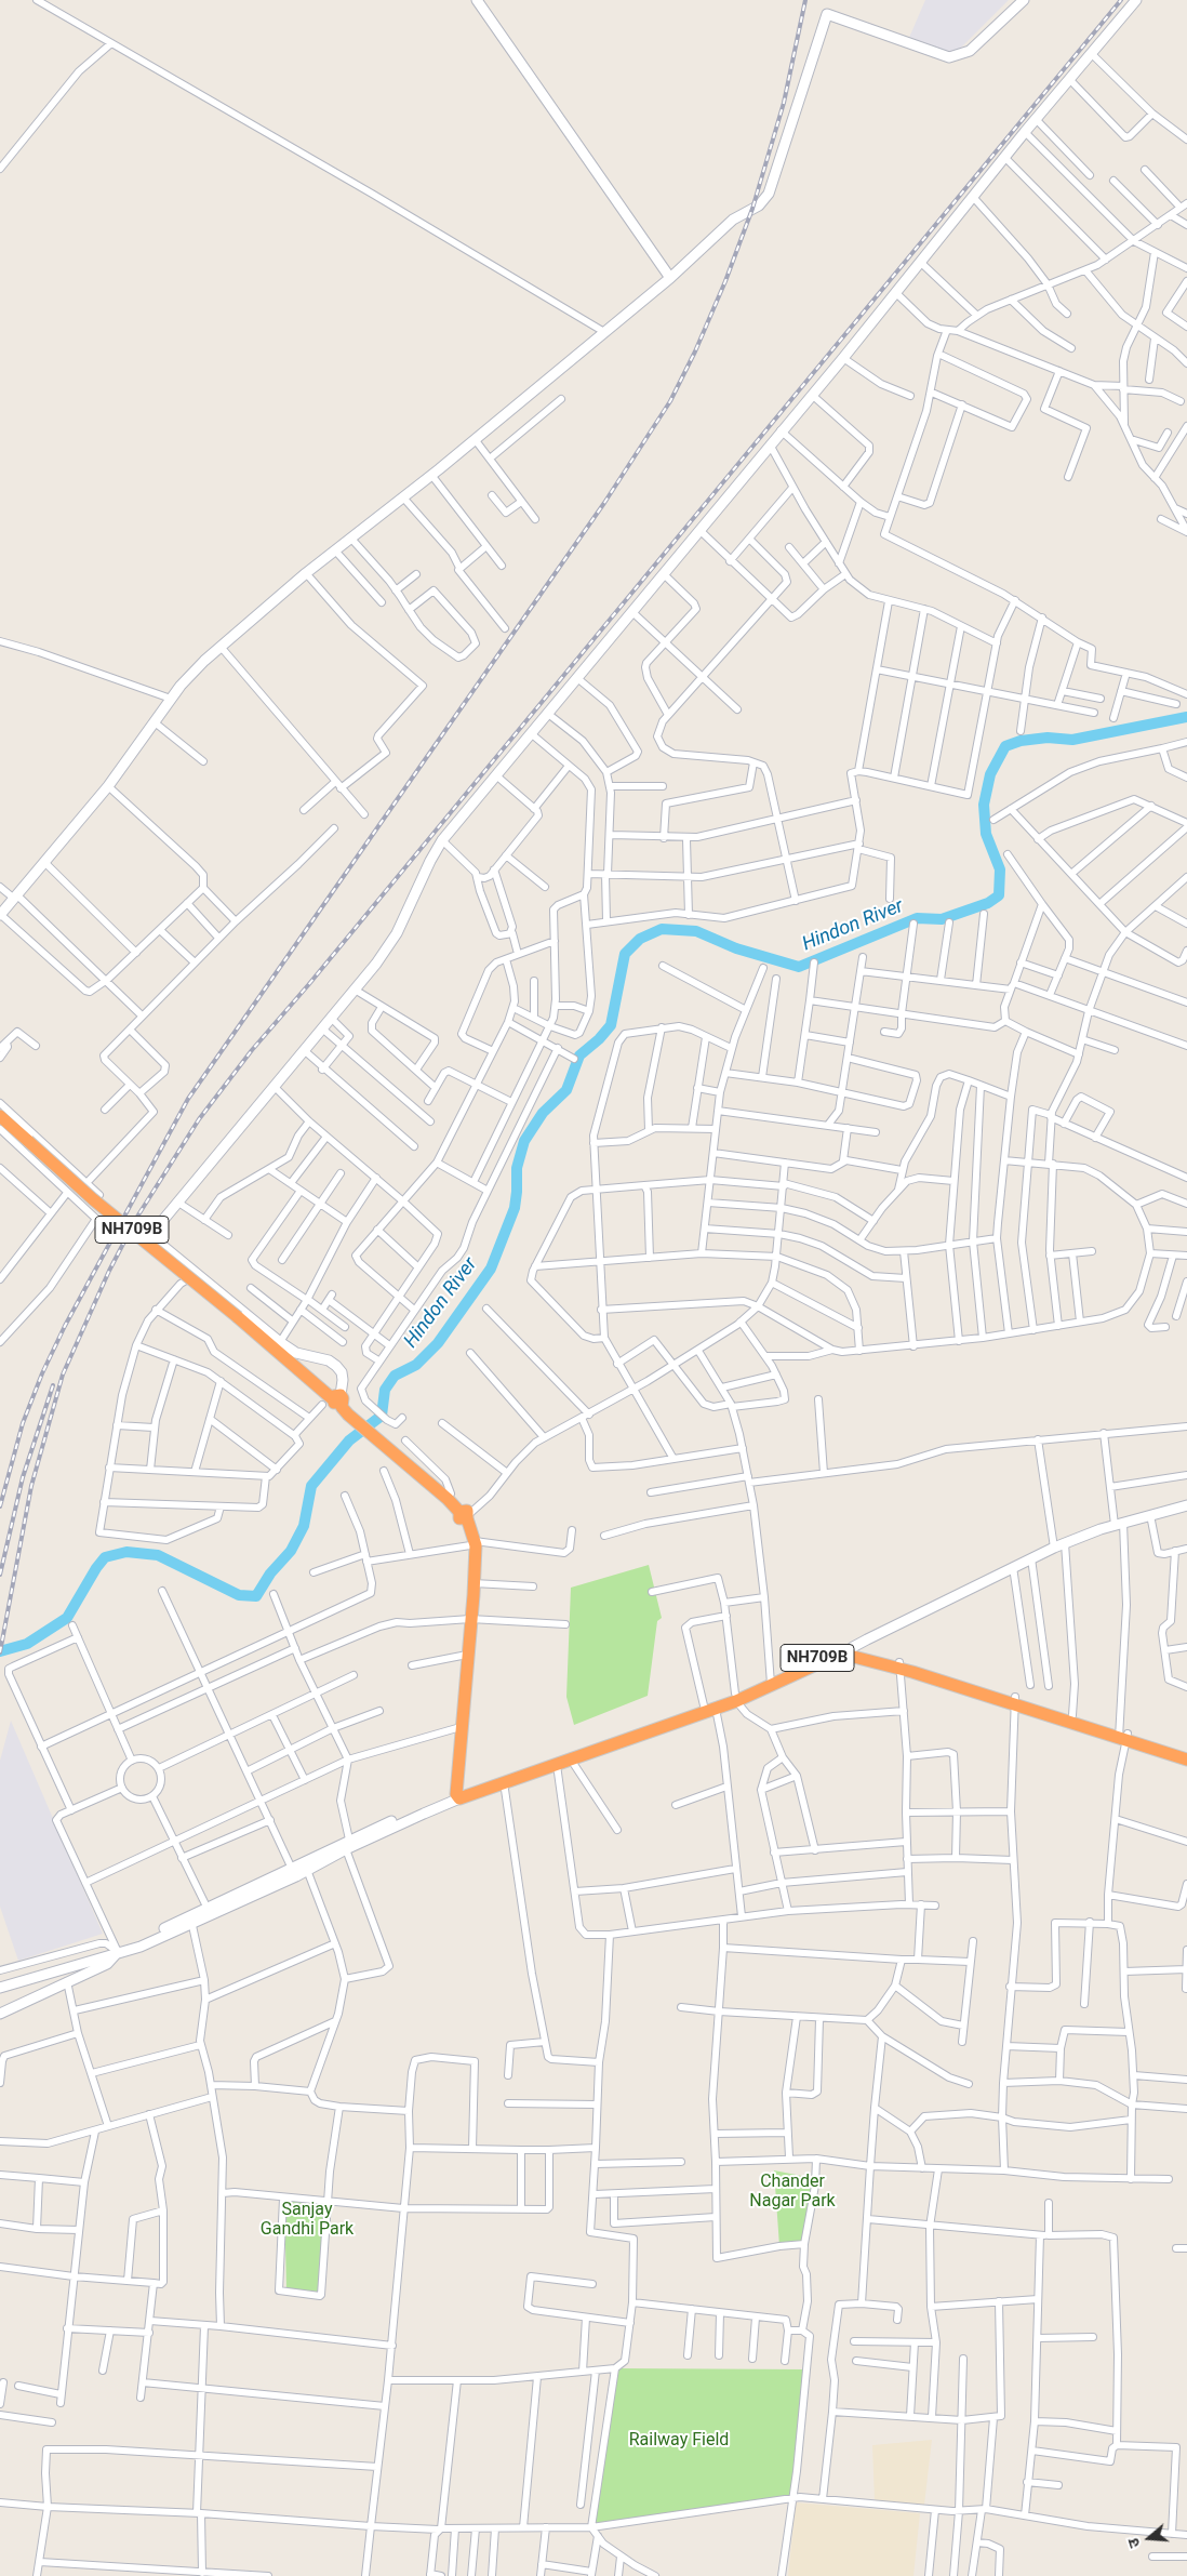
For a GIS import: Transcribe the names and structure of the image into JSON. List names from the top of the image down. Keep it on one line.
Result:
{"streets":{"highway":["NH709B"]},"water":["Hindon River"],"parks":["Chander Nagar Park","Sanjay Gandhi Park","Railway Field"],"north":"left"}
